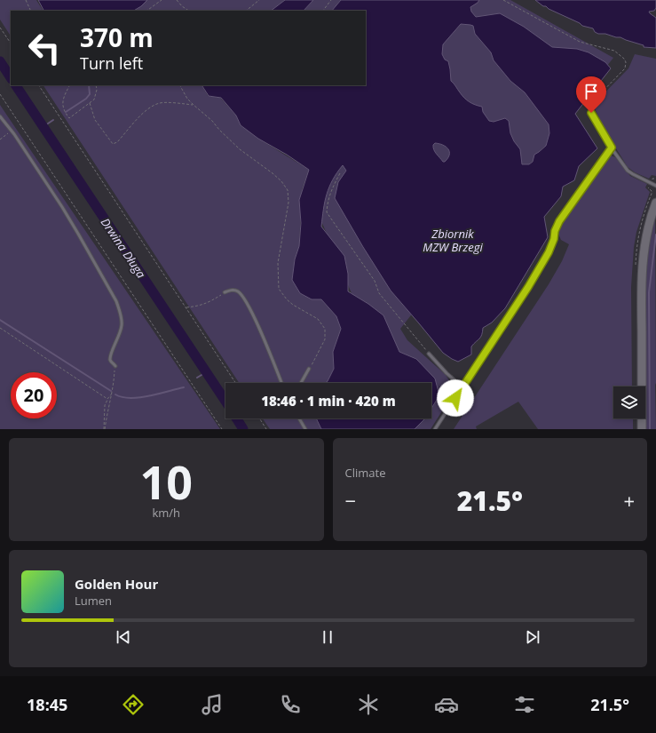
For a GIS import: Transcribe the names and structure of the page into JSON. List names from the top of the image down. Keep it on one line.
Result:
{"water":["Zbiornik MZW Brzegi","Drwina Długa"],"page":{"turn":["370 m","Turn left"],"limit":"20","trip":"18:46 · 1 min · 420 m","tile":[["10","km/h"],"Climate"],"heat":["−","21.5°","+"],"song":["Golden Hour","Lumen"],"tabs":["18:45","21.5°"]}}
